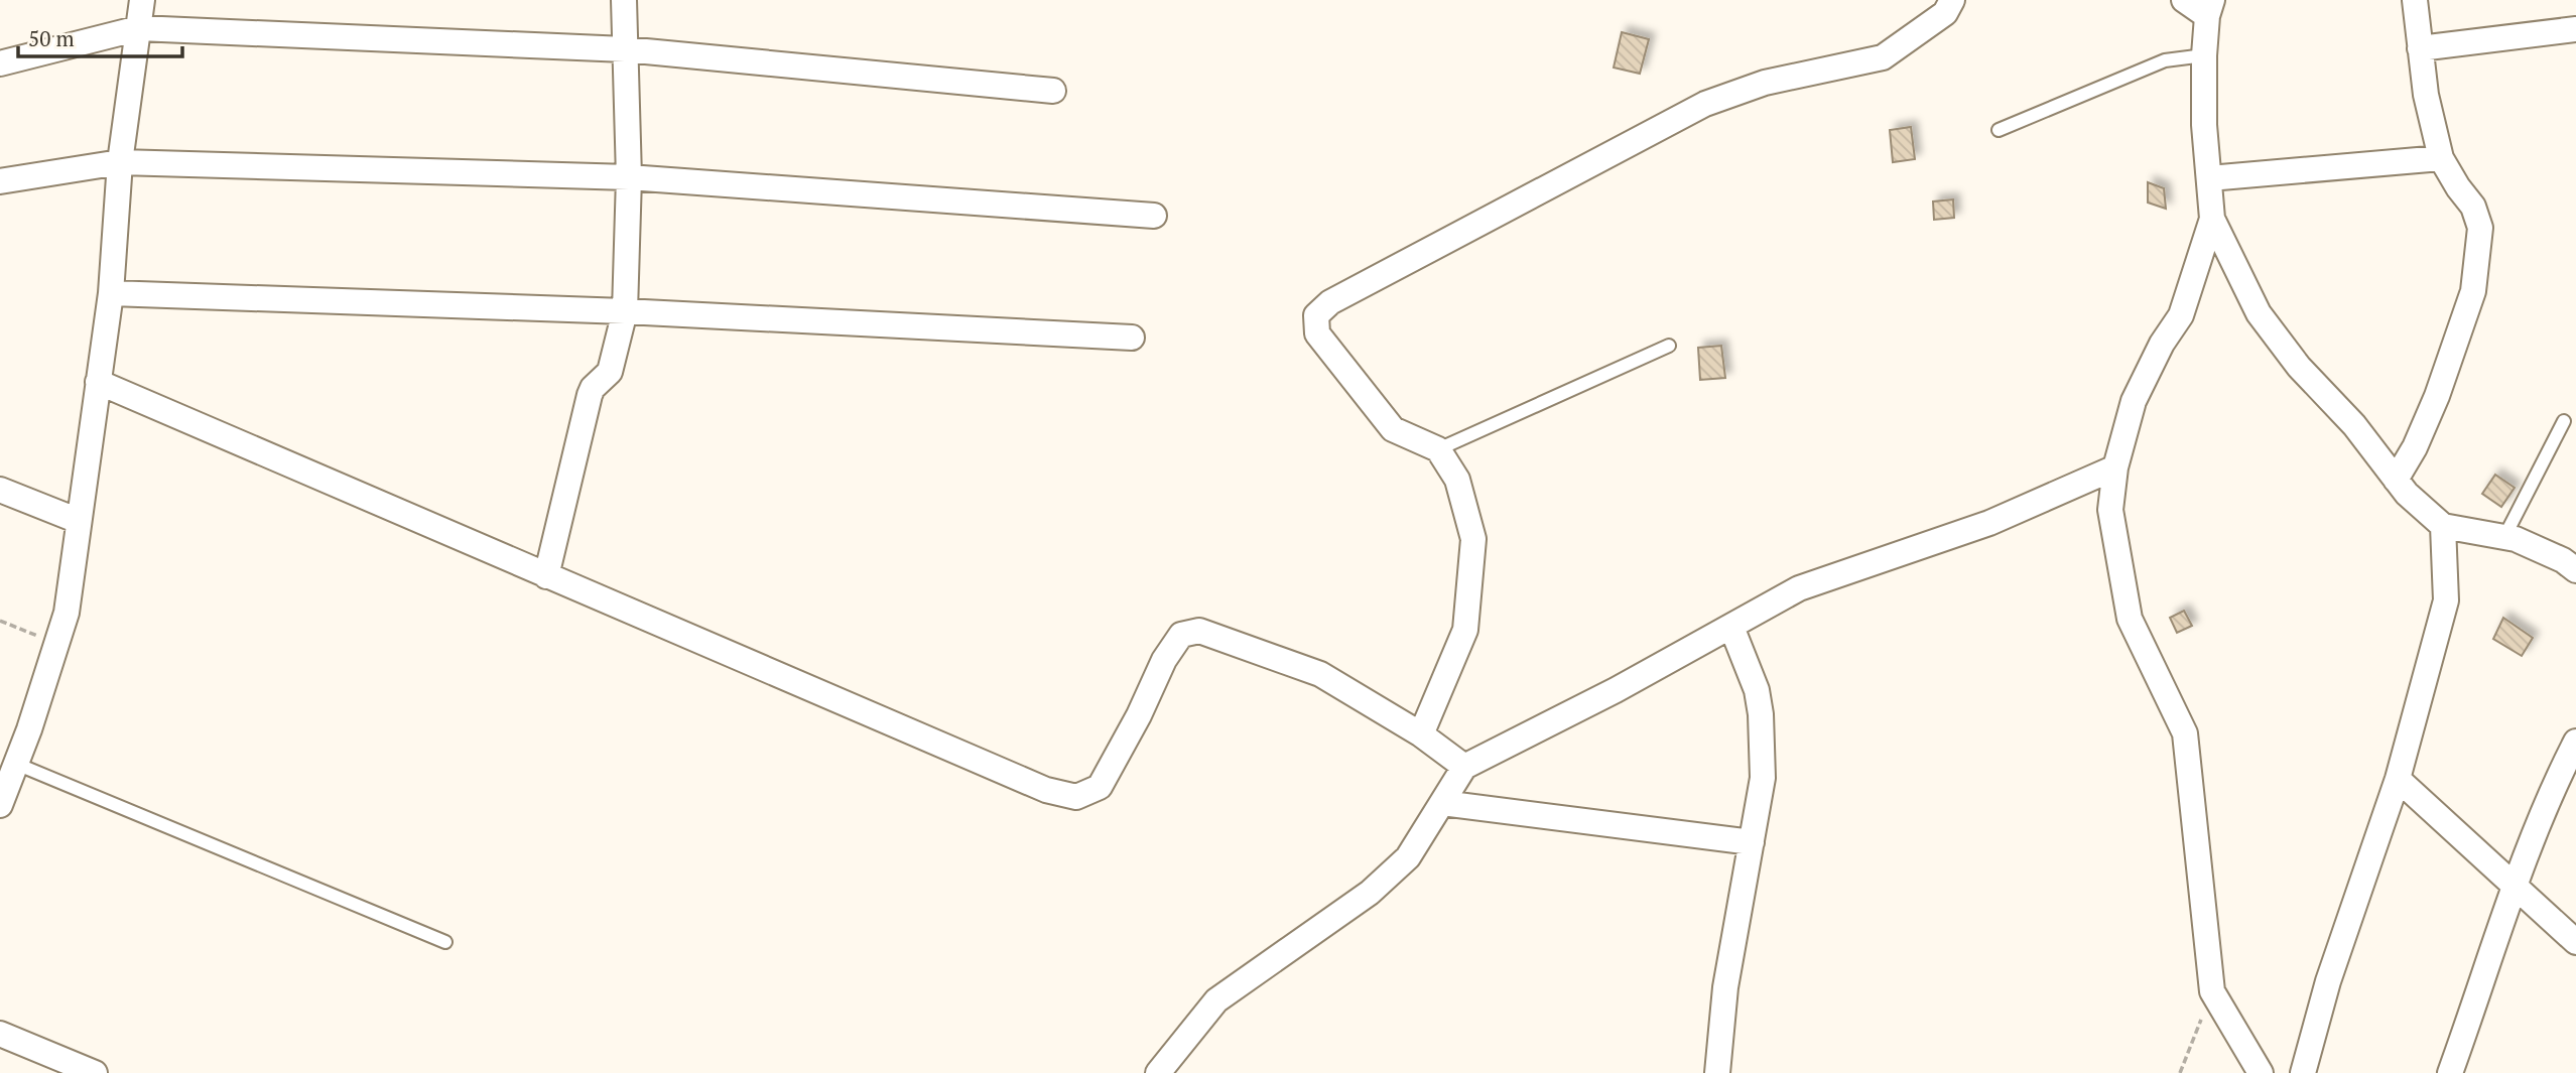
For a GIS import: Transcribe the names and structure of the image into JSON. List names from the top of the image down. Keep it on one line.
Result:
{"scale_bar":"50 m"}
